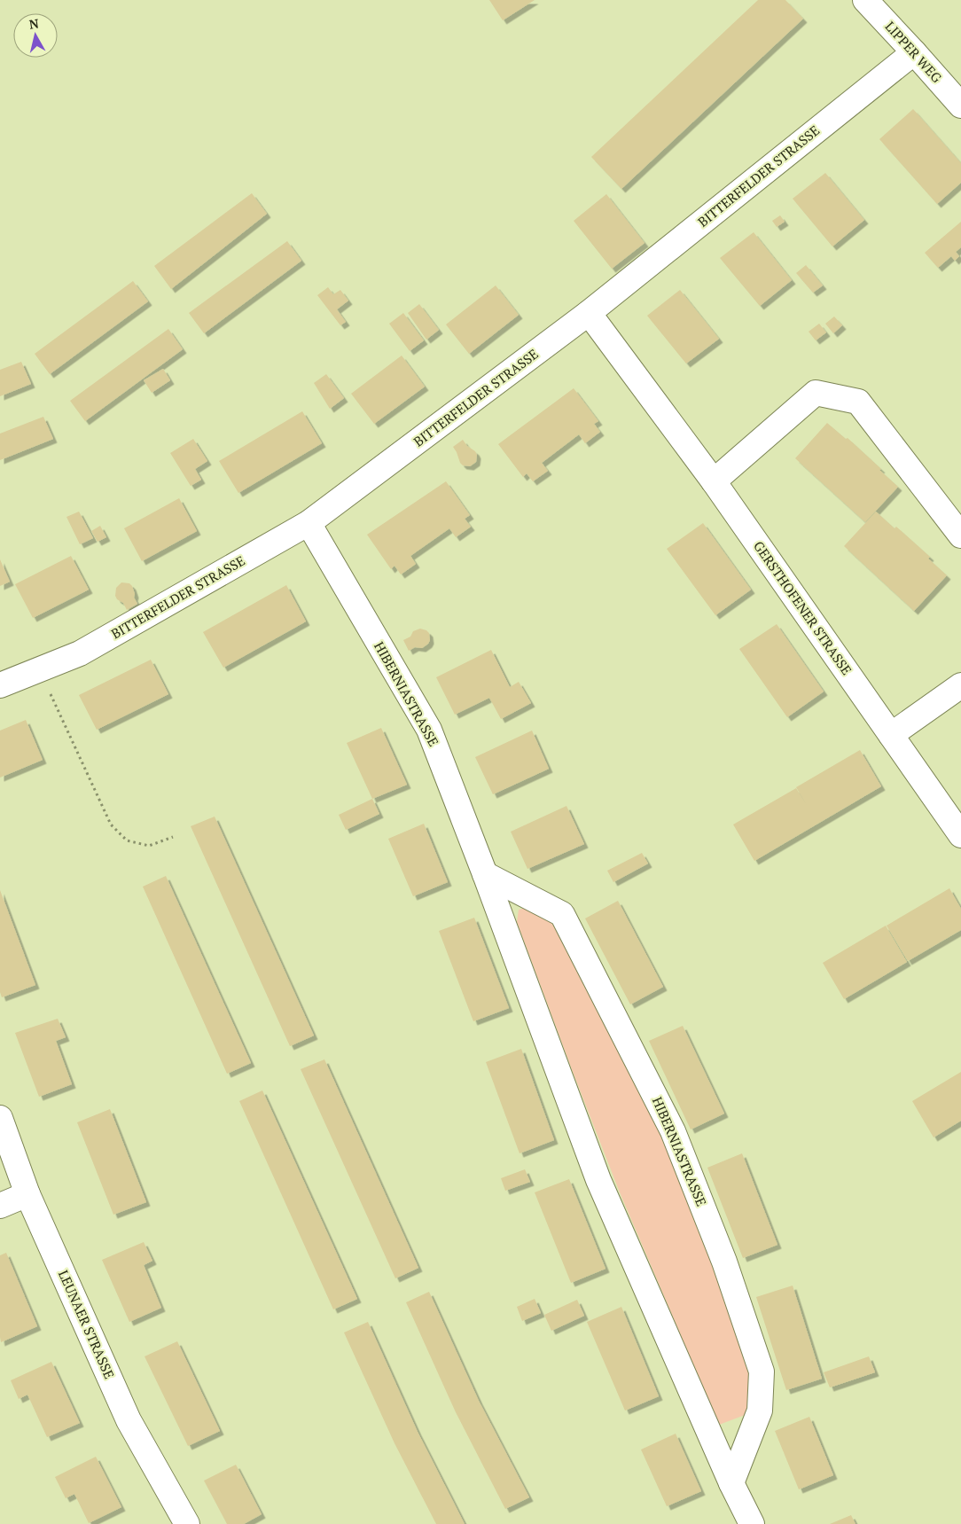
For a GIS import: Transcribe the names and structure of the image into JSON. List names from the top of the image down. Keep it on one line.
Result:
{"streets":{"street":["LIPPER WEG","BITTERFELDER STRASSE","GERSTHOFENER STRASSE","HIBERNIASTRASSE","LEUNAER STRASSE"]},"crossings":[["LIPPER WEG","BITTERFELDER STRASSE"],["BITTERFELDER STRASSE","GERSTHOFENER STRASSE"],["BITTERFELDER STRASSE","HIBERNIASTRASSE"]],"north":"top"}
